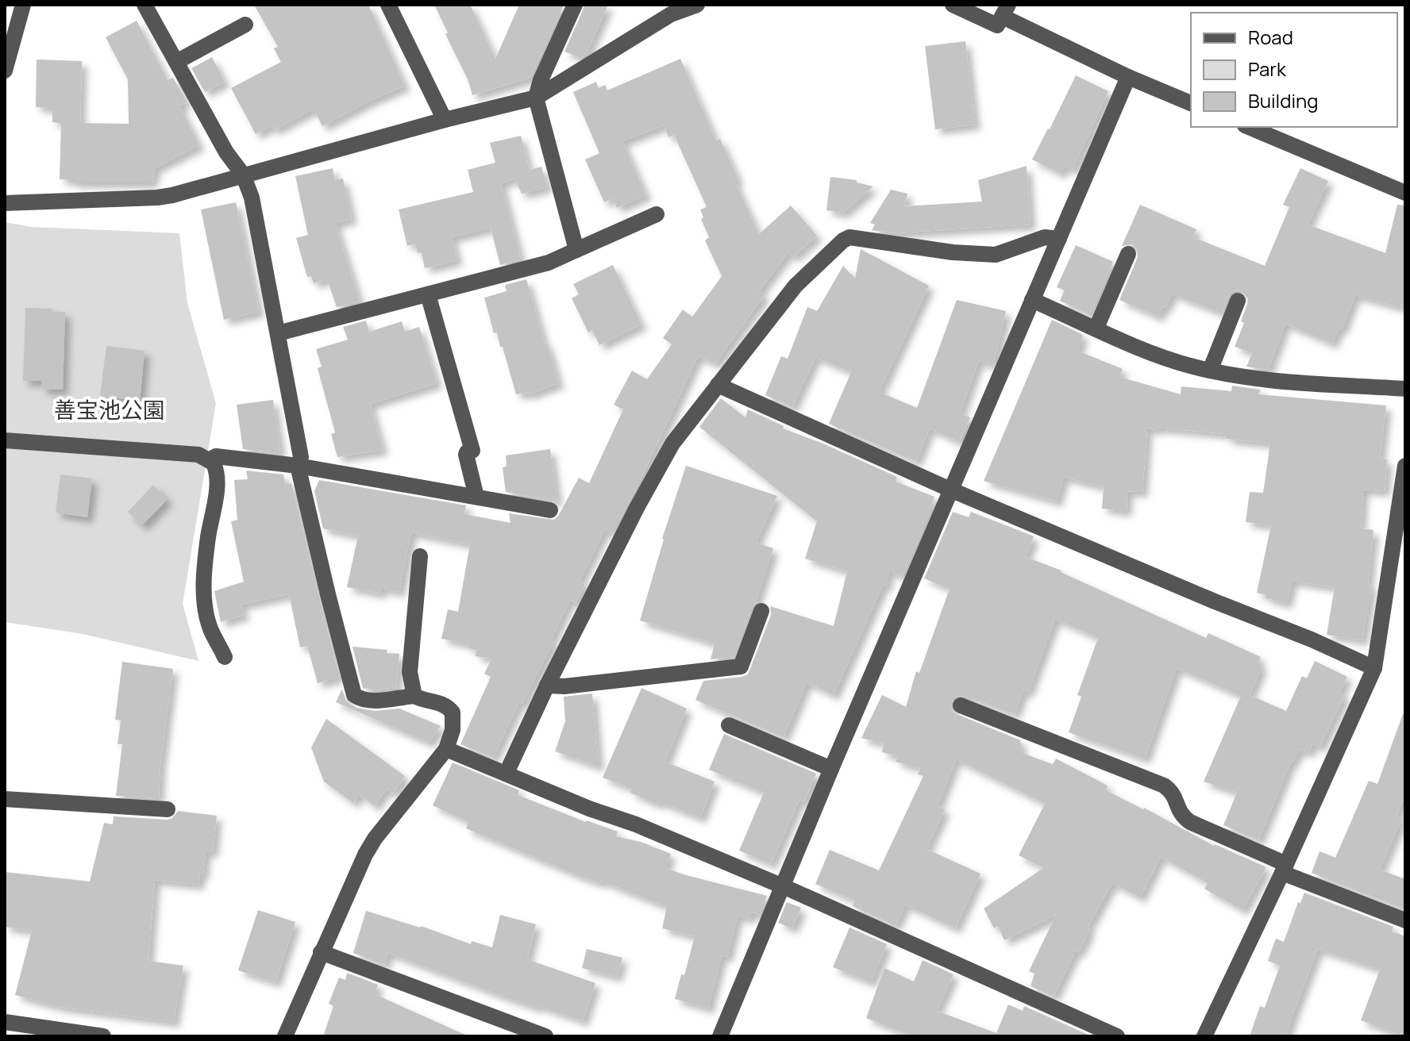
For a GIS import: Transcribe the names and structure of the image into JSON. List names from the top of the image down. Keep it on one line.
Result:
{"parks":["善宝池公園"],"legend":["Road","Park","Building"]}
